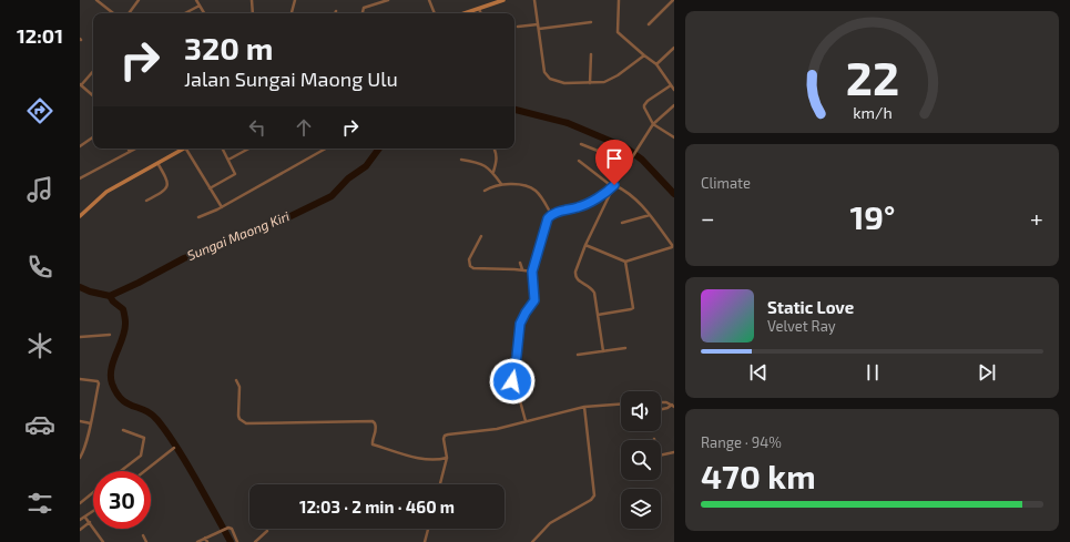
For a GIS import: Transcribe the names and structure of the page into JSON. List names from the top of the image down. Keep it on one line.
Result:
{"water":["Sungai Maong Kiri"],"page":{"tabs":"12:01","turn":["320 m","Jalan Sungai Maong Ulu"],"tile":["Climate",["Range · 94%","470 km"]],"heat":["−","19°","+"],"song":["Static Love","Velvet Ray"],"limit":"30","trip":"12:03 · 2 min · 460 m","gauge":["22","km/h"]}}
